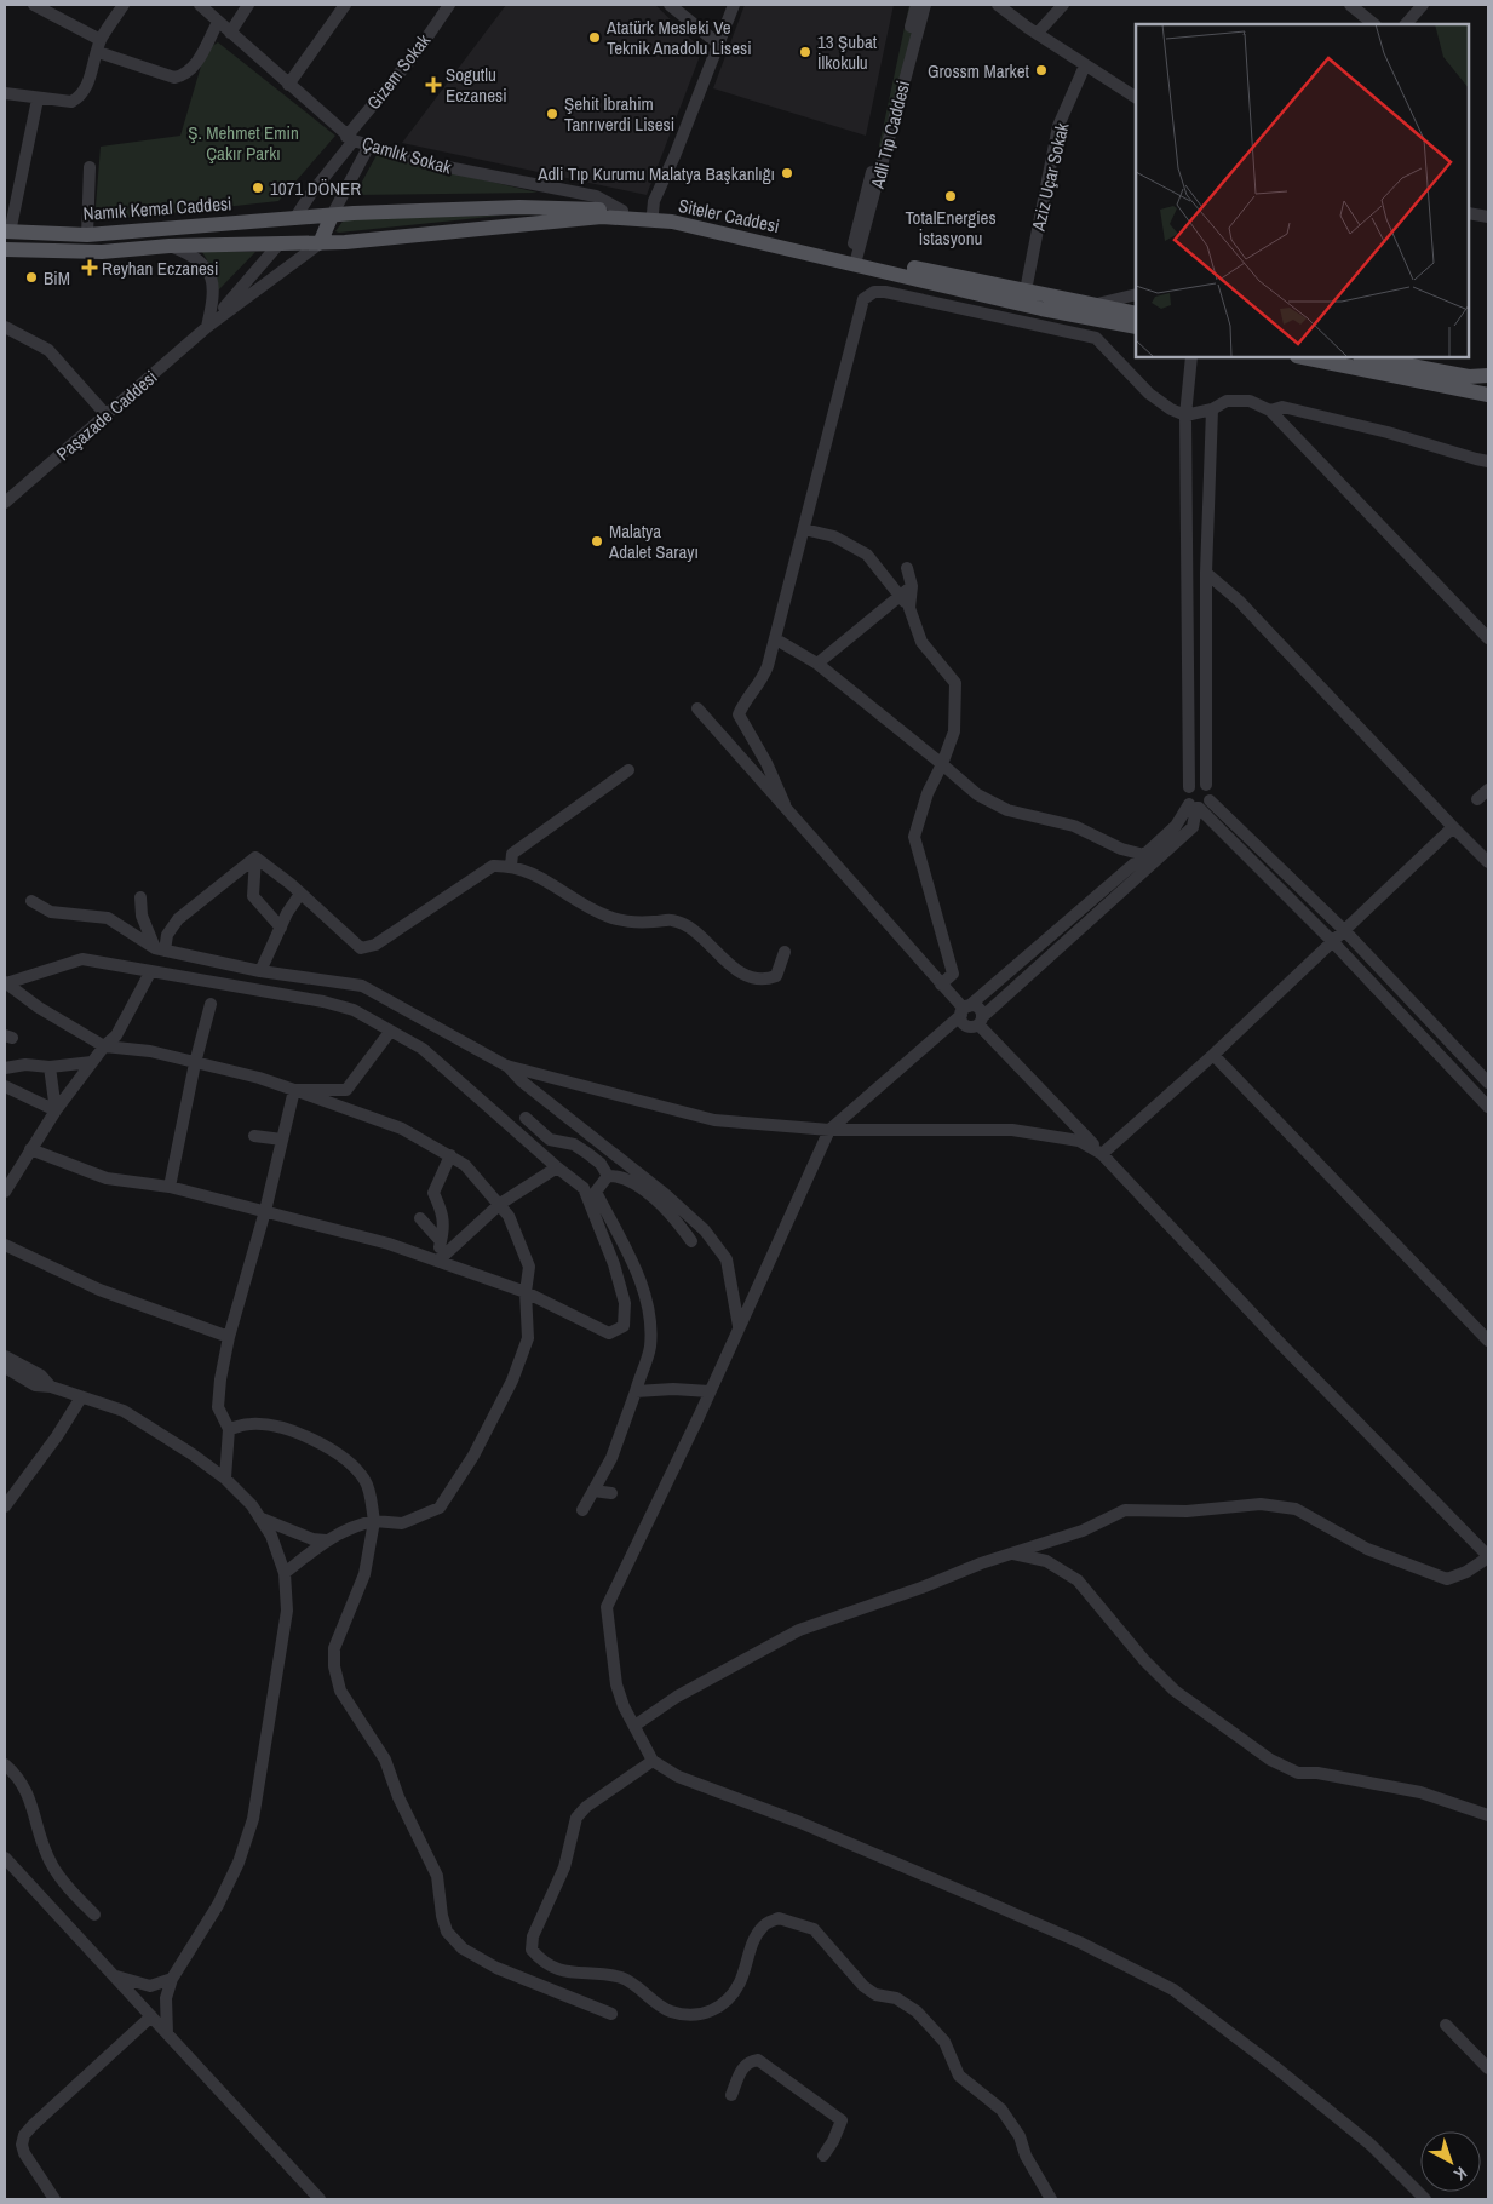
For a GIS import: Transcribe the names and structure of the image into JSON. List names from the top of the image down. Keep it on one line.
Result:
{"streets":{"main road":["Namık Kemal Caddesi","Siteler Caddesi"],"street":["Gizem Sokak","Adli Tıp Caddesi","Çamlık Sokak","Aziz Uçar Sokak","Paşazade Caddesi"]},"crossings":[["Gizem Sokak","Çamlık Sokak"],["Gizem Sokak","Namık Kemal Caddesi"],["Adli Tıp Caddesi","Siteler Caddesi"],["Çamlık Sokak","Siteler Caddesi"],["Aziz Uçar Sokak","Siteler Caddesi"],["Namık Kemal Caddesi","Siteler Caddesi"],["Siteler Caddesi","Paşazade Caddesi"]],"parks":["Ş. Mehmet Emin Çakır Parkı"],"places":{"other":["Atatürk Mesleki Ve Teknik Anadolu Lisesi","13 Şubat İlkokulu","Grossm Market","Şehit İbrahim Tanrıverdi Lisesi","Adli Tıp Kurumu Malatya Başkanlığı","1071 DÖNER","TotalEnergies İstasyonu","BiM","Malatya Adalet Sarayı"],"health":["Sogutlu Eczanesi","Reyhan Eczanesi"]},"north":"bottom right"}
